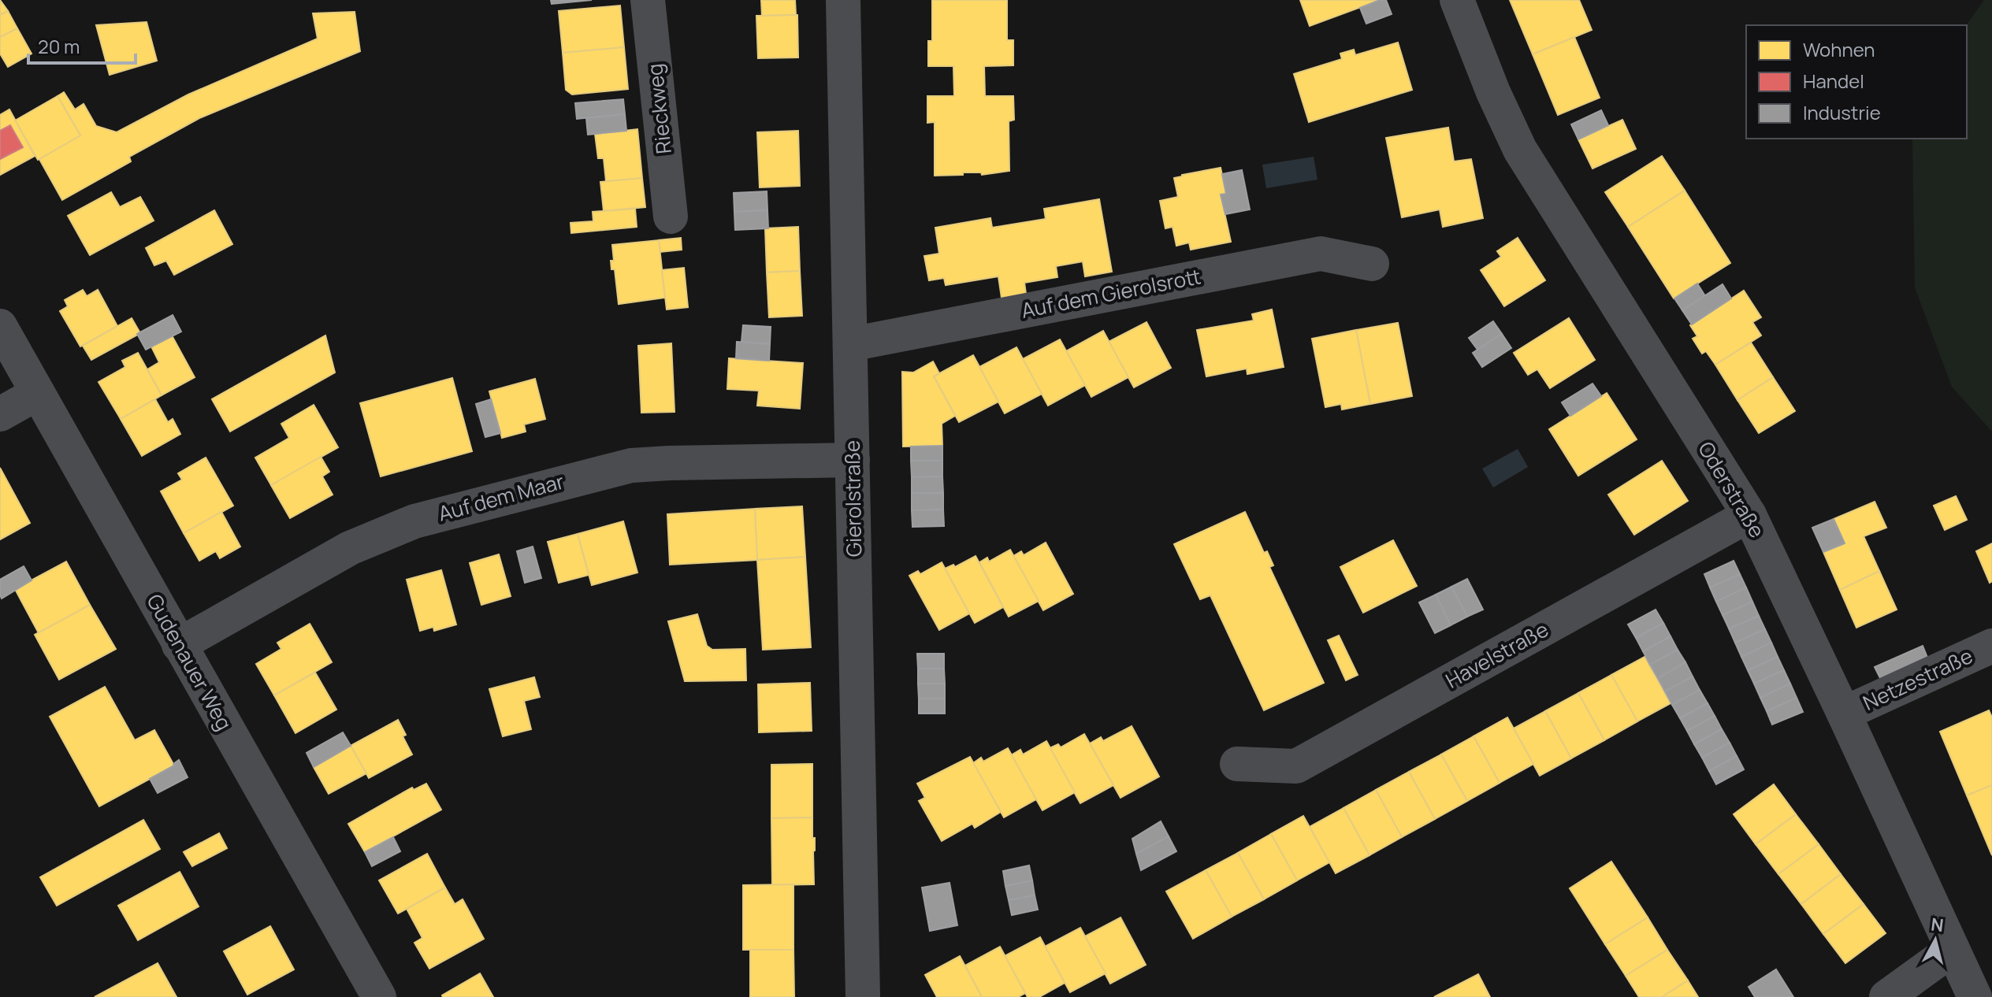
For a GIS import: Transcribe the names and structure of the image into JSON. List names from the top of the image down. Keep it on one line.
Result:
{"streets":{"street":["Rieckweg","Auf dem Gierolsrott","Oderstraße","Auf dem Maar","Gierolstraße","Havelstraße","Gudenauer Weg","Netzestraße"]},"crossings":[["Auf dem Gierolsrott","Gierolstraße"],["Oderstraße","Havelstraße"],["Oderstraße","Netzestraße"],["Auf dem Maar","Gierolstraße"],["Auf dem Maar","Gudenauer Weg"]],"legend":["Wohnen","Handel","Industrie"],"scale_bar":"20 m","north":"top"}
